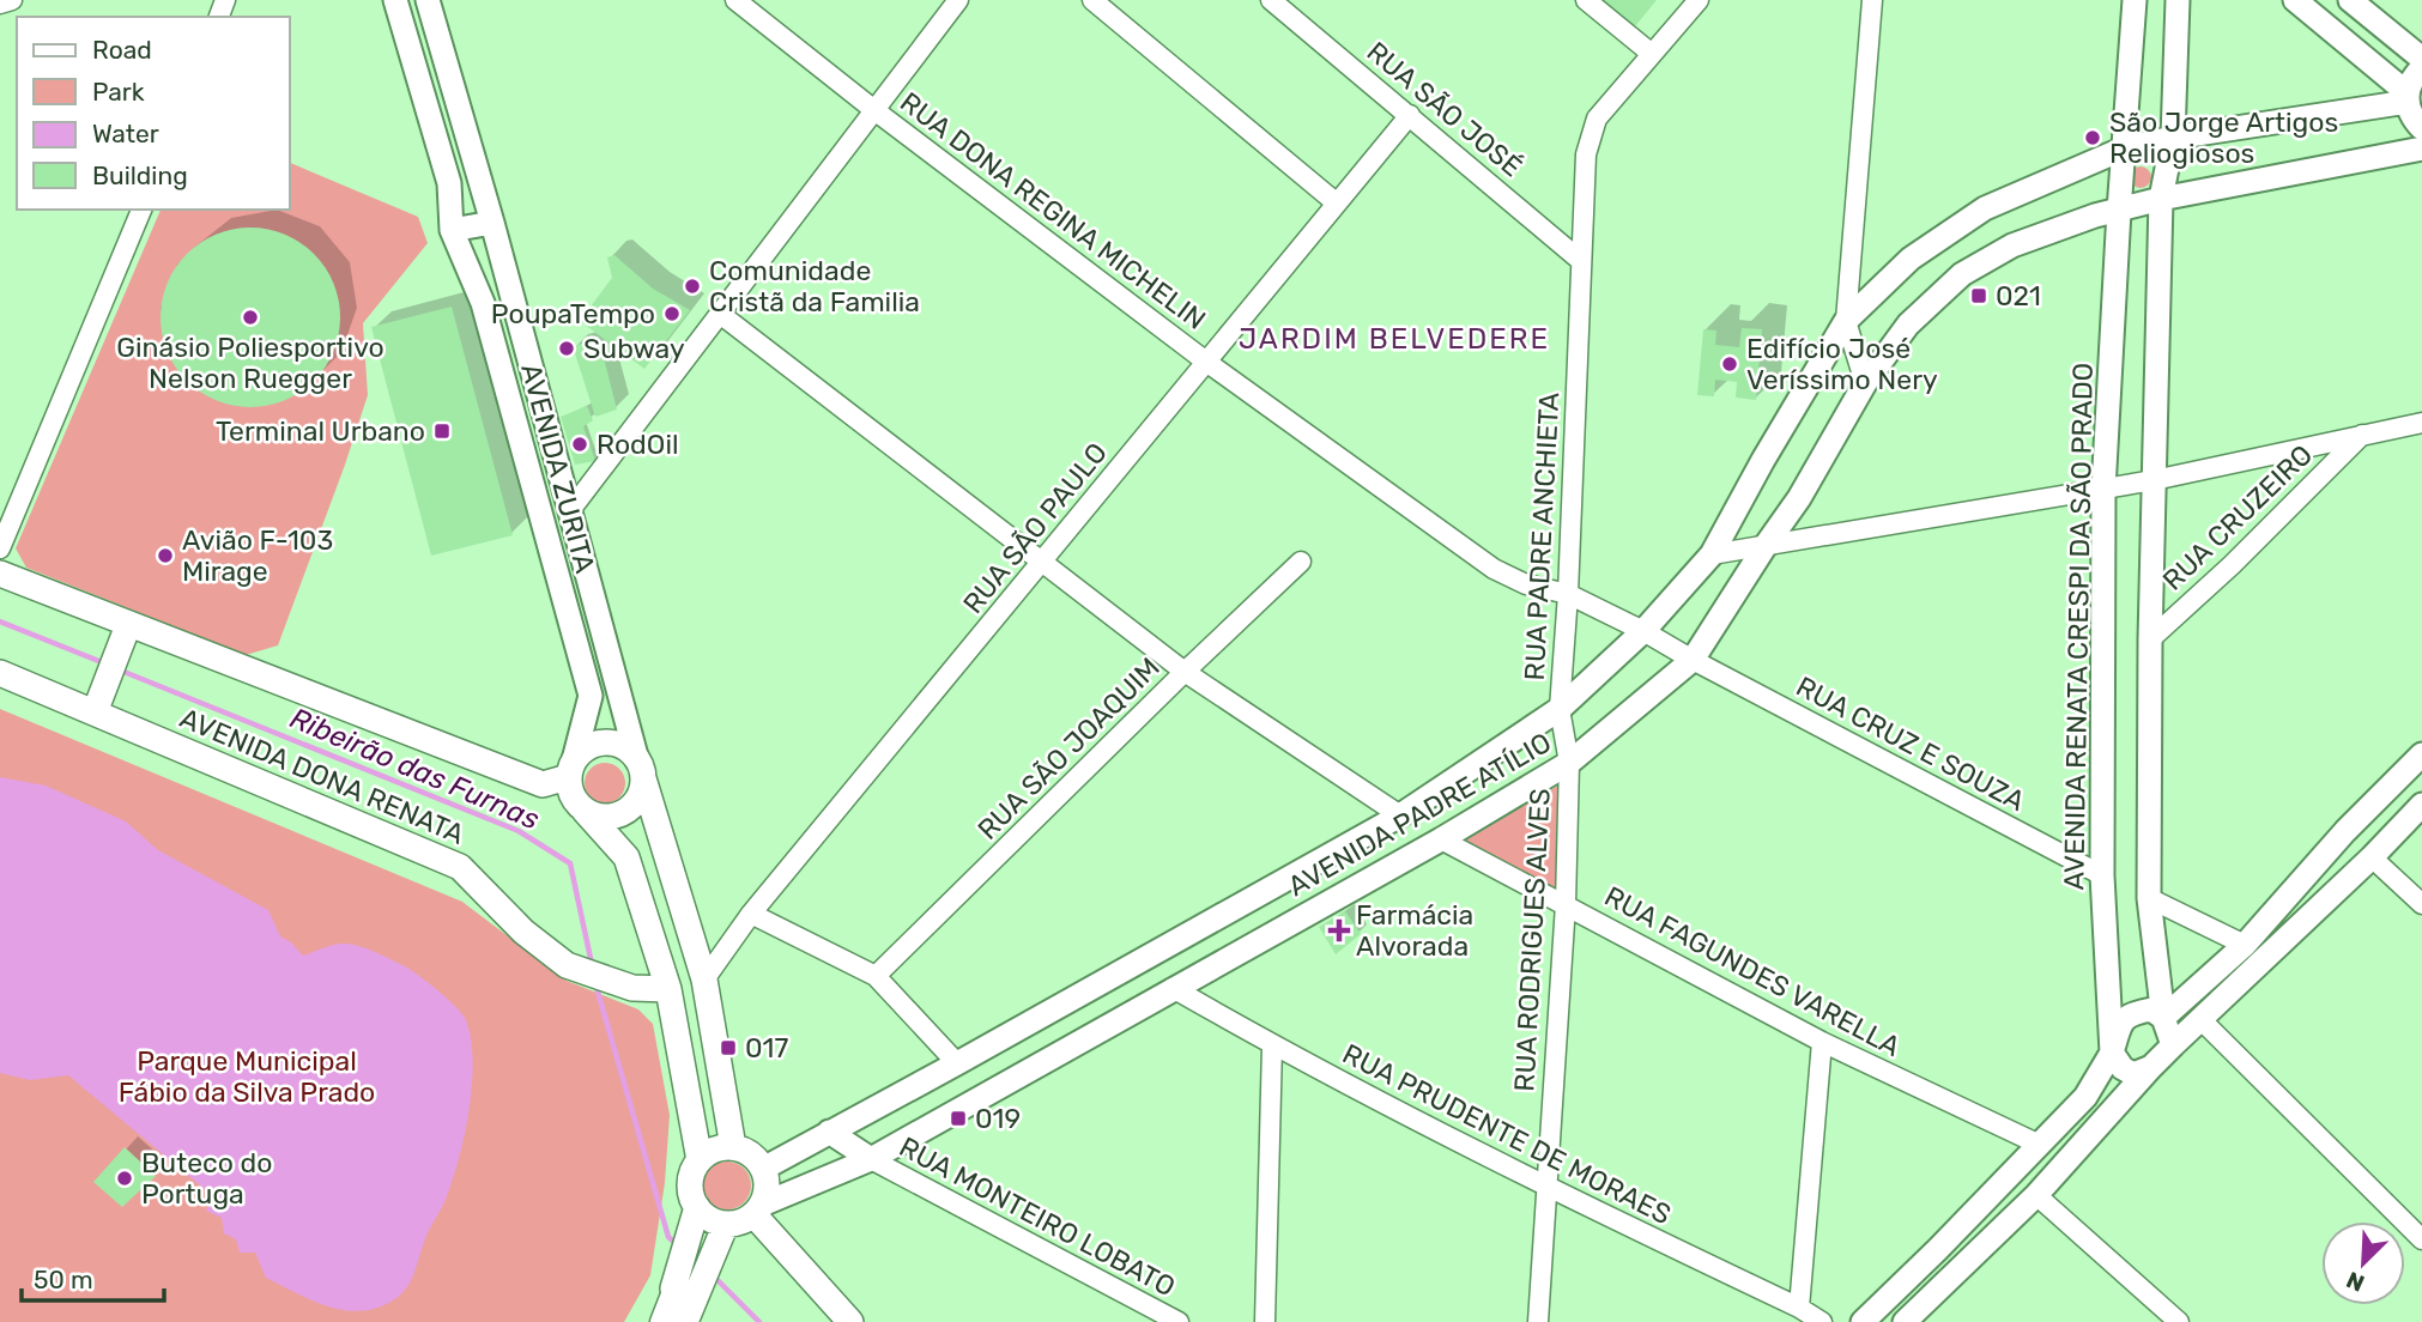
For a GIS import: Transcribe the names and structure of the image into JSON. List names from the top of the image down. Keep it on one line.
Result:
{"streets":{"main road":["AVENIDA DONA RENATA"],"street":["RUA SÃO JOSÉ","RUA DONA REGINA MICHELIN","AVENIDA ZURITA","RUA CRUZEIRO","RUA SÃO PAULO","RUA PADRE ANCHIETA","AVENIDA RENATA CRESPI DA SÃO PRADO","RUA CRUZ E SOUZA","RUA SÃO JOAQUIM","AVENIDA PADRE ATÍLIO","RUA RODRIGUES ALVES","RUA FAGUNDES VARELLA","RUA PRUDENTE DE MORAES","RUA MONTEIRO LOBATO"]},"crossings":[["RUA SÃO JOSÉ","RUA SÃO PAULO"],["RUA SÃO JOSÉ","RUA PADRE ANCHIETA"],["RUA DONA REGINA MICHELIN","RUA SÃO PAULO"],["RUA DONA REGINA MICHELIN","RUA PADRE ANCHIETA"],["RUA DONA REGINA MICHELIN","RUA CRUZ E SOUZA"],["RUA DONA REGINA MICHELIN","AVENIDA PADRE ATÍLIO"],["RUA PADRE ANCHIETA","AVENIDA PADRE ATÍLIO"],["RUA PADRE ANCHIETA","RUA RODRIGUES ALVES"],["AVENIDA RENATA CRESPI DA SÃO PRADO","RUA CRUZ E SOUZA"],["AVENIDA RENATA CRESPI DA SÃO PRADO","AVENIDA PADRE ATÍLIO"],["RUA CRUZ E SOUZA","AVENIDA PADRE ATÍLIO"],["AVENIDA PADRE ATÍLIO","RUA RODRIGUES ALVES"],["AVENIDA PADRE ATÍLIO","RUA FAGUNDES VARELLA"],["AVENIDA PADRE ATÍLIO","RUA PRUDENTE DE MORAES"],["AVENIDA PADRE ATÍLIO","RUA MONTEIRO LOBATO"],["RUA RODRIGUES ALVES","RUA FAGUNDES VARELLA"],["RUA RODRIGUES ALVES","RUA PRUDENTE DE MORAES"]],"districts":["JARDIM BELVEDERE"],"water":["Ribeirão das Furnas"],"parks":["Parque Municipal Fábio da Silva Prado"],"places":{"other":["São Jorge Artigos Reliogiosos","Comunidade Cristã da Familia","PoupaTempo","Ginásio Poliesportivo Nelson Ruegger","Subway","Edifício José Veríssimo Nery","RodOil","Avião F-103 Mirage","Buteco do Portuga"],"transit":["021","Terminal Urbano","017","019"],"health":["Farmácia Alvorada"]},"legend":["Road","Park","Water","Building"],"scale_bar":"50 m","north":"bottom left"}
